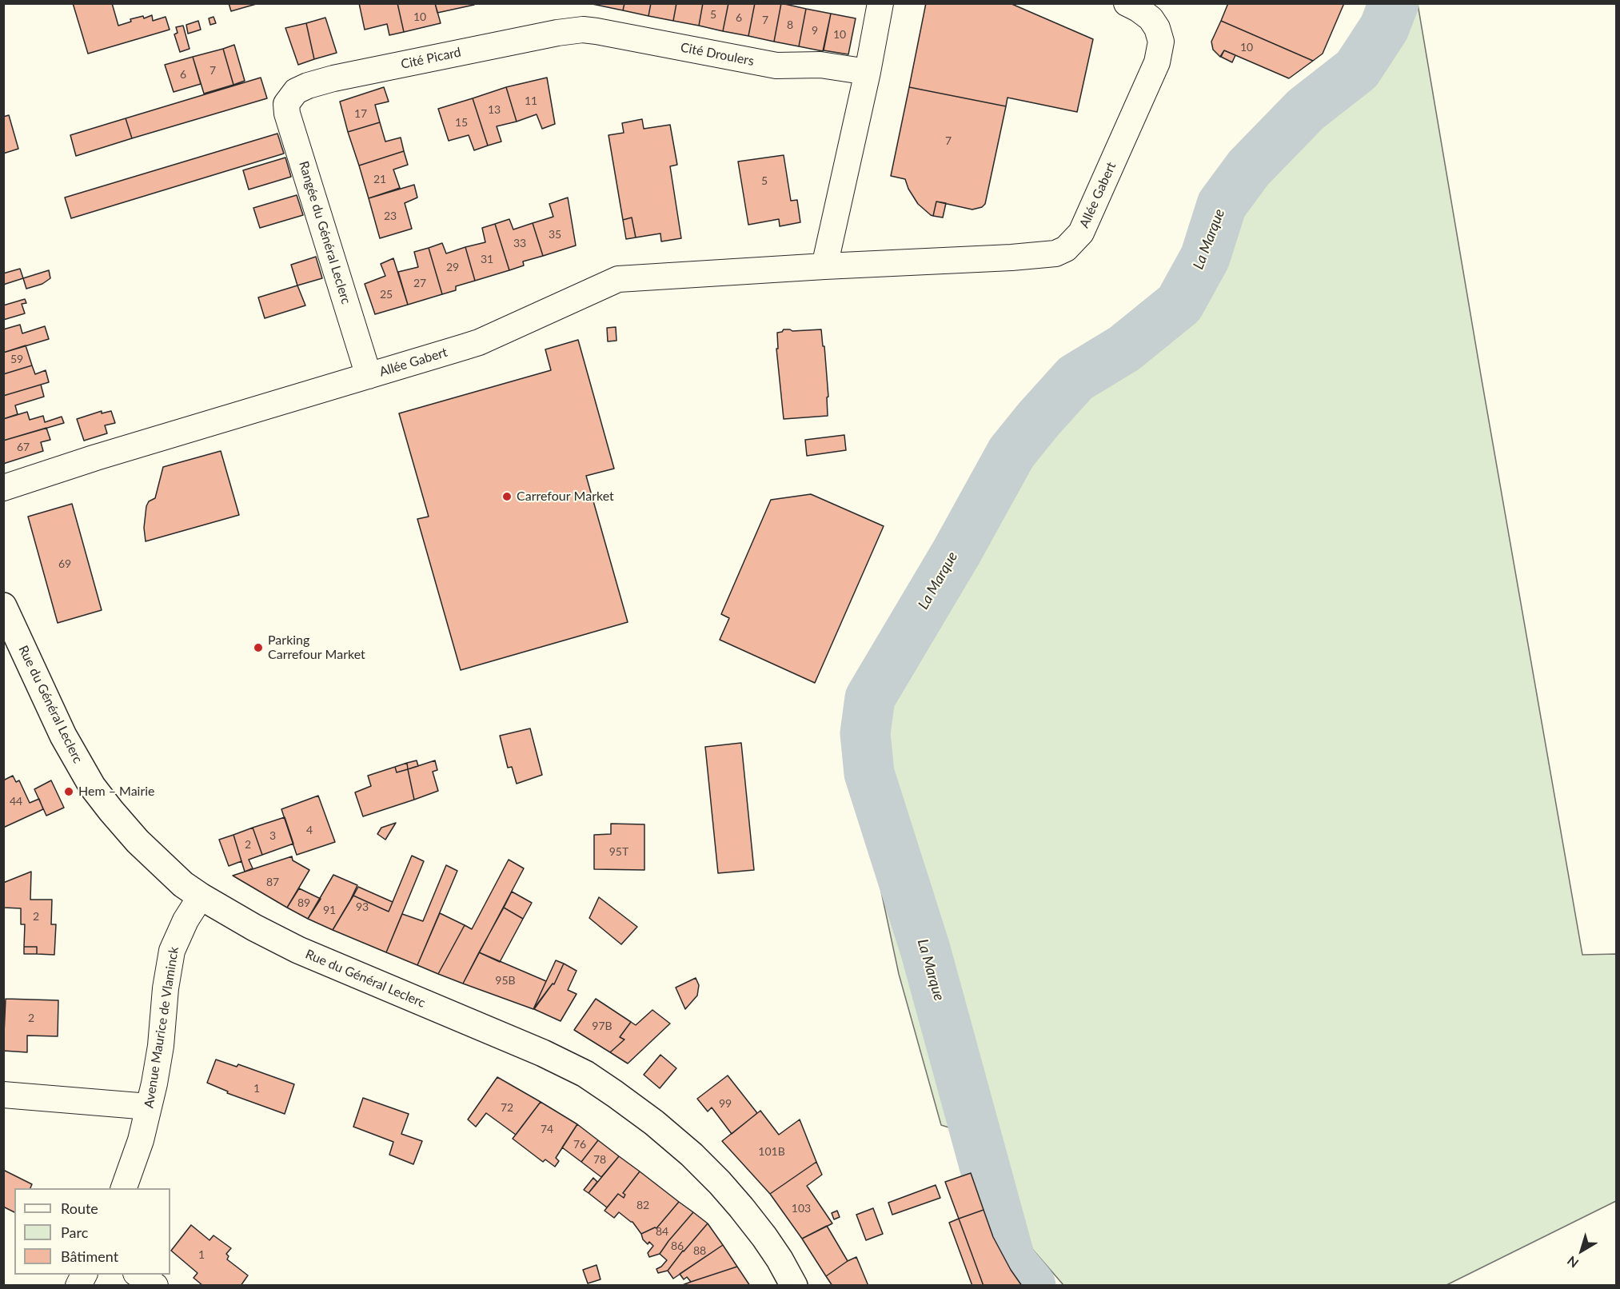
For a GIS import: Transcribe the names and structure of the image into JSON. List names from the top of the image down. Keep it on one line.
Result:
{"streets":{"street":["Cité Droulers","Cité Picard","Allée Gabert","Rangée du Général Leclerc","Rue du Général Leclerc","Avenue Maurice de Vlaminck"]},"crossings":[["Cité Droulers","Cité Picard"],["Cité Picard","Rangée du Général Leclerc"],["Allée Gabert","Rangée du Général Leclerc"],["Rue du Général Leclerc","Avenue Maurice de Vlaminck"]],"water":["La Marque"],"places":["Carrefour Market","Parking Carrefour Market","Hem – Mairie"],"house_numbers":["5","10","6","7","8","9","10","10","7","6","11","13","17","15","7","21","5","23","35","33","31","29","27","25","59","67","69","44","4","3","2","95T","87","89","93","91","2","95B","2","97B","1","99","72","74","76","101B","78","82","103","84","86","88","1"],"legend":["Route","Parc","Bâtiment"],"north":"bottom left"}
